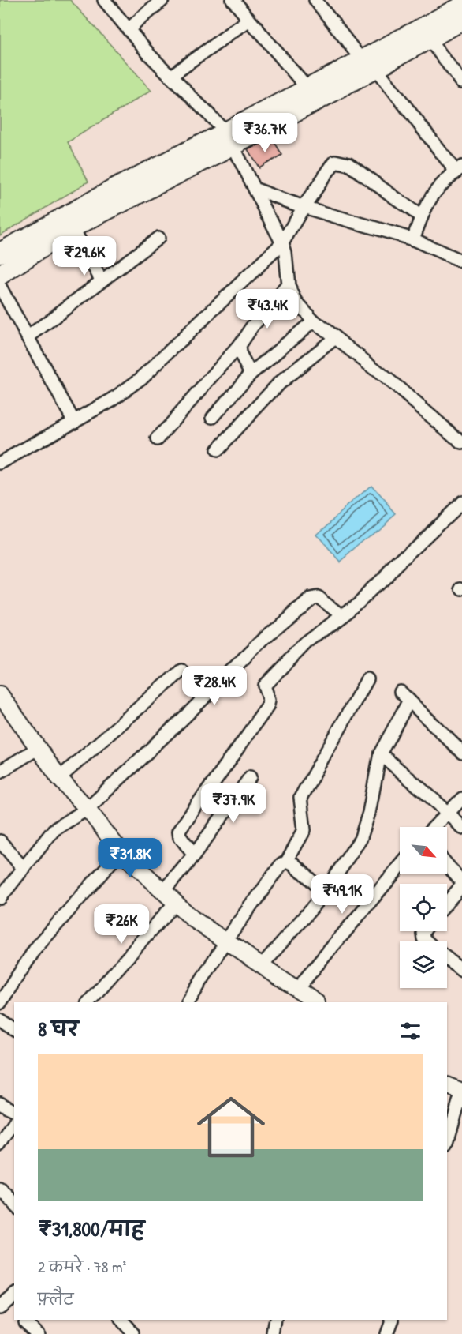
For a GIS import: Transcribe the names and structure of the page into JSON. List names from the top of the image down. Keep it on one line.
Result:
{"north":"bottom right","page":{"price":["₹36.7K","₹29.6K","₹43.4K","₹28.4K","₹37.9K","₹31.8K","₹49.1K","₹26K"],"heading":"8 घर","list":[{"name":"₹31,800/माह","note":"2 कमरे · 78 m² · फ़्लैट"}]}}
